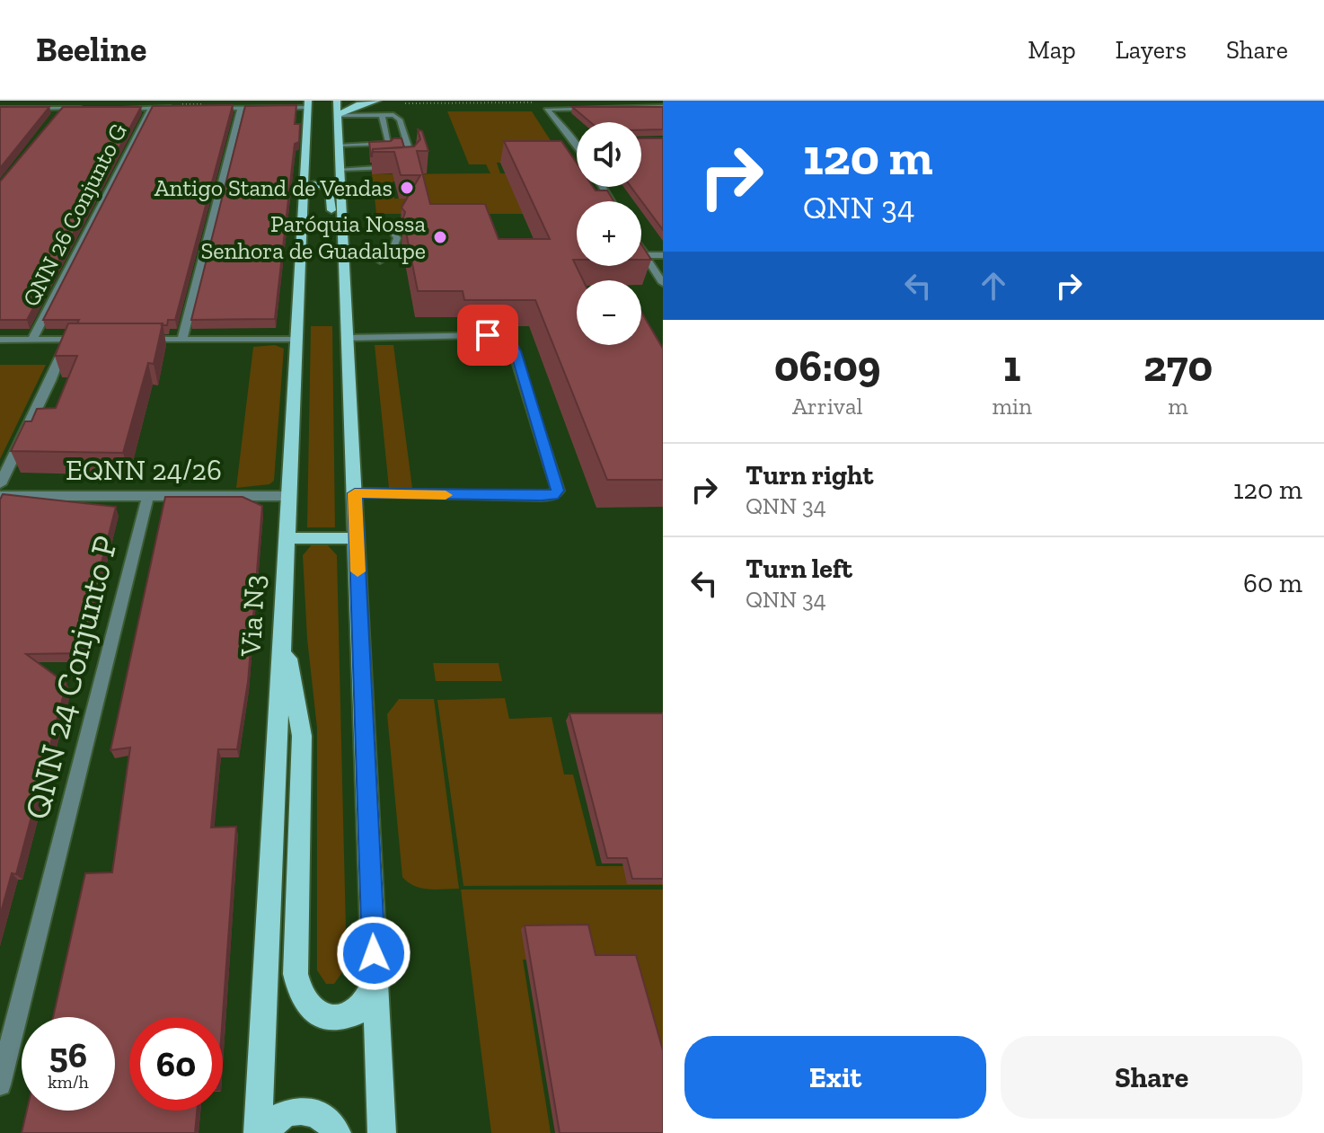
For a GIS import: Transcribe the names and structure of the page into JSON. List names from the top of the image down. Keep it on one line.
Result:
{"streets":{"main road":["Via N3"],"street":["QNN 26 Conjunto G","EQNN 24/26","QNN 24 Conjunto P"]},"crossings":[["EQNN 24/26","Via N3"],["EQNN 24/26","QNN 24 Conjunto P"]],"places":["Antigo Stand de Vendas","Paróquia Nossa Senhora de Guadalupe"],"page":{"header":"Beeline","nav":["Map","Layers","Share"],"turn":["120 m","QNN 34"],"map_buttons":["+","−"],"eta":["06:09","Arrival","1","min","270","m"],"list":[{"name":"Turn right","note":"QNN 34","value":"120 m"},{"name":"Turn left","note":"QNN 34","value":"60 m"}],"speed":"56 km/h","limit":"60","buttons":["Exit","Share"]}}
